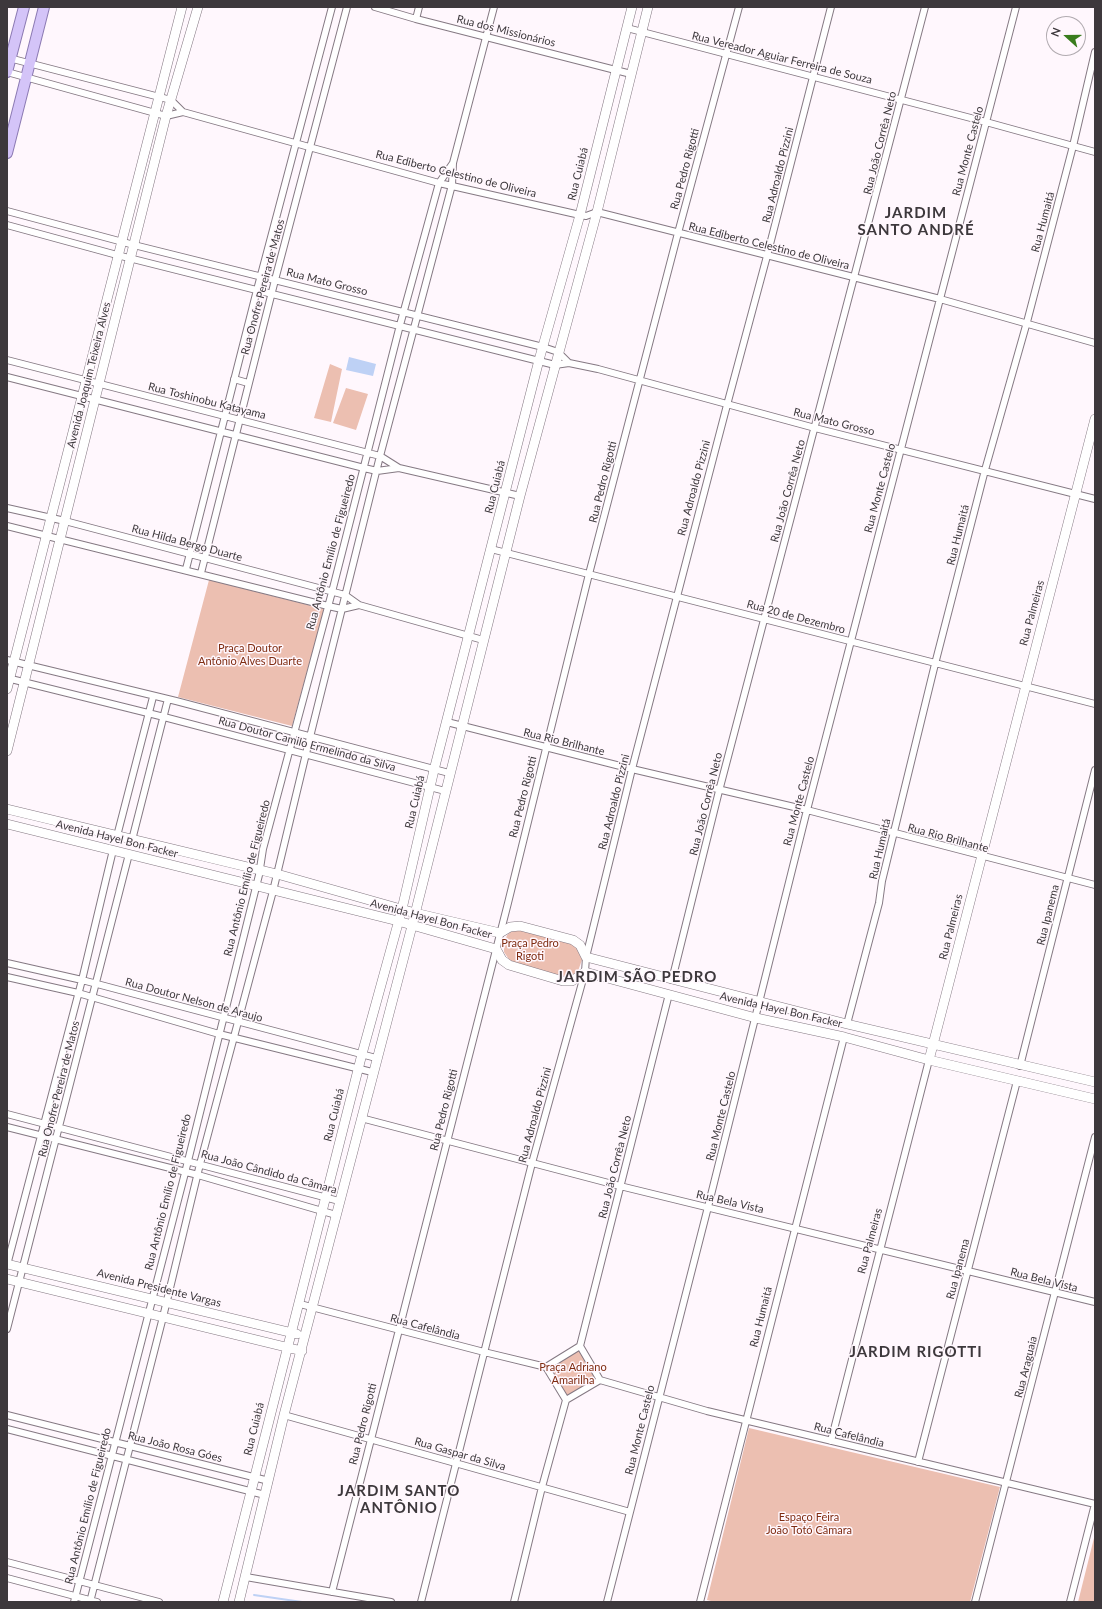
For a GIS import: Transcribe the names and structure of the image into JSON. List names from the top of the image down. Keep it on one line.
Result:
{"streets":{"street":["Rua dos Missionários","Rua Vereador Aguiar Ferreira de Souza","Rua João Corrêa Neto","Rua Monte Castelo","Rua Pedro Rigotti","Rua Ediberto Celestino de Oliveira","Rua Cuiabá","Rua Adroaldo Pizzini","Rua Humaitá","Rua Mato Grosso","Rua Onofre Pereira de Matos","Avenida Joaquim Teixeira Alves","Rua Toshinobu Katayama","Rua Hilda Bergo Duarte","Rua Antônio Emílio de Figueiredo","Rua Palmeiras","Rua 20 de Dezembro","Rua Rio Brilhante","Rua Doutor Camilo Ermelindo da Silva","Avenida Hayel Bon Facker","Rua Ipanema","Rua Doutor Nelson de Araujo","Rua João Cândido da Câmara","Rua Bela Vista","Avenida Presidente Vargas","Rua Cafelândia","Rua Araguaia","Rua João Rosa Góes","Rua Gaspar da Silva"]},"crossings":[["Rua dos Missionários","Rua Cuiabá"],["Rua dos Missionários","Rua Antônio Emílio de Figueiredo"],["Rua Vereador Aguiar Ferreira de Souza","Rua João Corrêa Neto"],["Rua Vereador Aguiar Ferreira de Souza","Rua Monte Castelo"],["Rua Vereador Aguiar Ferreira de Souza","Rua Pedro Rigotti"],["Rua Vereador Aguiar Ferreira de Souza","Rua Cuiabá"],["Rua Vereador Aguiar Ferreira de Souza","Rua Adroaldo Pizzini"],["Rua Vereador Aguiar Ferreira de Souza","Rua Humaitá"],["Rua João Corrêa Neto","Rua Ediberto Celestino de Oliveira"],["Rua João Corrêa Neto","Rua Mato Grosso"],["Rua João Corrêa Neto","Rua 20 de Dezembro"],["Rua João Corrêa Neto","Rua Rio Brilhante"],["Rua João Corrêa Neto","Avenida Hayel Bon Facker"],["Rua João Corrêa Neto","Rua Bela Vista"],["Rua Monte Castelo","Rua Ediberto Celestino de Oliveira"],["Rua Monte Castelo","Rua Mato Grosso"],["Rua Monte Castelo","Rua 20 de Dezembro"],["Rua Monte Castelo","Rua Rio Brilhante"],["Rua Monte Castelo","Avenida Hayel Bon Facker"],["Rua Monte Castelo","Rua Bela Vista"],["Rua Monte Castelo","Rua Cafelândia"],["Rua Monte Castelo","Rua Gaspar da Silva"],["Rua Pedro Rigotti","Rua Ediberto Celestino de Oliveira"],["Rua Pedro Rigotti","Rua Mato Grosso"],["Rua Pedro Rigotti","Rua 20 de Dezembro"],["Rua Pedro Rigotti","Rua Rio Brilhante"],["Rua Pedro Rigotti","Avenida Hayel Bon Facker"],["Rua Pedro Rigotti","Rua Bela Vista"],["Rua Pedro Rigotti","Rua Cafelândia"],["Rua Pedro Rigotti","Rua Gaspar da Silva"],["Rua Ediberto Celestino de Oliveira","Rua Cuiabá"],["Rua Ediberto Celestino de Oliveira","Rua Adroaldo Pizzini"],["Rua Ediberto Celestino de Oliveira","Rua Humaitá"],["Rua Ediberto Celestino de Oliveira","Rua Onofre Pereira de Matos"],["Rua Ediberto Celestino de Oliveira","Avenida Joaquim Teixeira Alves"],["Rua Ediberto Celestino de Oliveira","Rua Antônio Emílio de Figueiredo"],["Rua Cuiabá","Rua Mato Grosso"],["Rua Cuiabá","Rua Toshinobu Katayama"],["Rua Cuiabá","Rua Hilda Bergo Duarte"],["Rua Cuiabá","Rua 20 de Dezembro"],["Rua Cuiabá","Rua Rio Brilhante"],["Rua Cuiabá","Rua Doutor Camilo Ermelindo da Silva"],["Rua Cuiabá","Avenida Hayel Bon Facker"],["Rua Cuiabá","Rua Doutor Nelson de Araujo"],["Rua Cuiabá","Rua João Cândido da Câmara"],["Rua Cuiabá","Avenida Presidente Vargas"],["Rua Cuiabá","Rua Cafelândia"],["Rua Cuiabá","Rua João Rosa Góes"],["Rua Adroaldo Pizzini","Rua Mato Grosso"],["Rua Adroaldo Pizzini","Rua 20 de Dezembro"],["Rua Adroaldo Pizzini","Rua Rio Brilhante"],["Rua Adroaldo Pizzini","Avenida Hayel Bon Facker"],["Rua Adroaldo Pizzini","Rua Bela Vista"],["Rua Adroaldo Pizzini","Rua Cafelândia"],["Rua Adroaldo Pizzini","Rua Gaspar da Silva"],["Rua Humaitá","Rua Mato Grosso"],["Rua Humaitá","Rua 20 de Dezembro"],["Rua Humaitá","Rua Rio Brilhante"],["Rua Humaitá","Avenida Hayel Bon Facker"],["Rua Humaitá","Rua Bela Vista"],["Rua Humaitá","Rua Cafelândia"],["Rua Mato Grosso","Rua Onofre Pereira de Matos"],["Rua Mato Grosso","Avenida Joaquim Teixeira Alves"],["Rua Mato Grosso","Rua Antônio Emílio de Figueiredo"],["Rua Mato Grosso","Rua Palmeiras"],["Rua Onofre Pereira de Matos","Rua Toshinobu Katayama"],["Rua Onofre Pereira de Matos","Rua Hilda Bergo Duarte"],["Rua Onofre Pereira de Matos","Avenida Hayel Bon Facker"],["Rua Onofre Pereira de Matos","Rua Doutor Nelson de Araujo"],["Rua Onofre Pereira de Matos","Rua João Cândido da Câmara"],["Rua Onofre Pereira de Matos","Avenida Presidente Vargas"],["Avenida Joaquim Teixeira Alves","Rua Toshinobu Katayama"],["Avenida Joaquim Teixeira Alves","Rua Hilda Bergo Duarte"],["Avenida Joaquim Teixeira Alves","Rua Doutor Camilo Ermelindo da Silva"],["Rua Toshinobu Katayama","Rua Antônio Emílio de Figueiredo"],["Rua Hilda Bergo Duarte","Rua Antônio Emílio de Figueiredo"],["Rua Antônio Emílio de Figueiredo","Rua Doutor Camilo Ermelindo da Silva"],["Rua Antônio Emílio de Figueiredo","Avenida Hayel Bon Facker"],["Rua Antônio Emílio de Figueiredo","Rua Doutor Nelson de Araujo"],["Rua Antônio Emílio de Figueiredo","Rua João Cândido da Câmara"],["Rua Antônio Emílio de Figueiredo","Avenida Presidente Vargas"],["Rua Antônio Emílio de Figueiredo","Rua João Rosa Góes"],["Rua Palmeiras","Rua 20 de Dezembro"],["Rua Palmeiras","Rua Rio Brilhante"],["Rua Palmeiras","Avenida Hayel Bon Facker"],["Rua Palmeiras","Rua Bela Vista"],["Rua Palmeiras","Rua Cafelândia"],["Rua Rio Brilhante","Rua Ipanema"],["Avenida Hayel Bon Facker","Rua Ipanema"],["Rua Ipanema","Rua Bela Vista"],["Rua Ipanema","Rua Cafelândia"],["Rua Bela Vista","Rua Araguaia"],["Rua Cafelândia","Rua Araguaia"]],"districts":["JARDIM SANTO ANDRÉ","JARDIM SÃO PEDRO","JARDIM RIGOTTI","JARDIM SANTO ANTÔNIO"],"parks":["Praça Doutor Antônio Alves Duarte","Praça Pedro Rigoti","Praça Adriano Amarilha","Espaço Feira João Totó Câmara"],"north":"left"}
